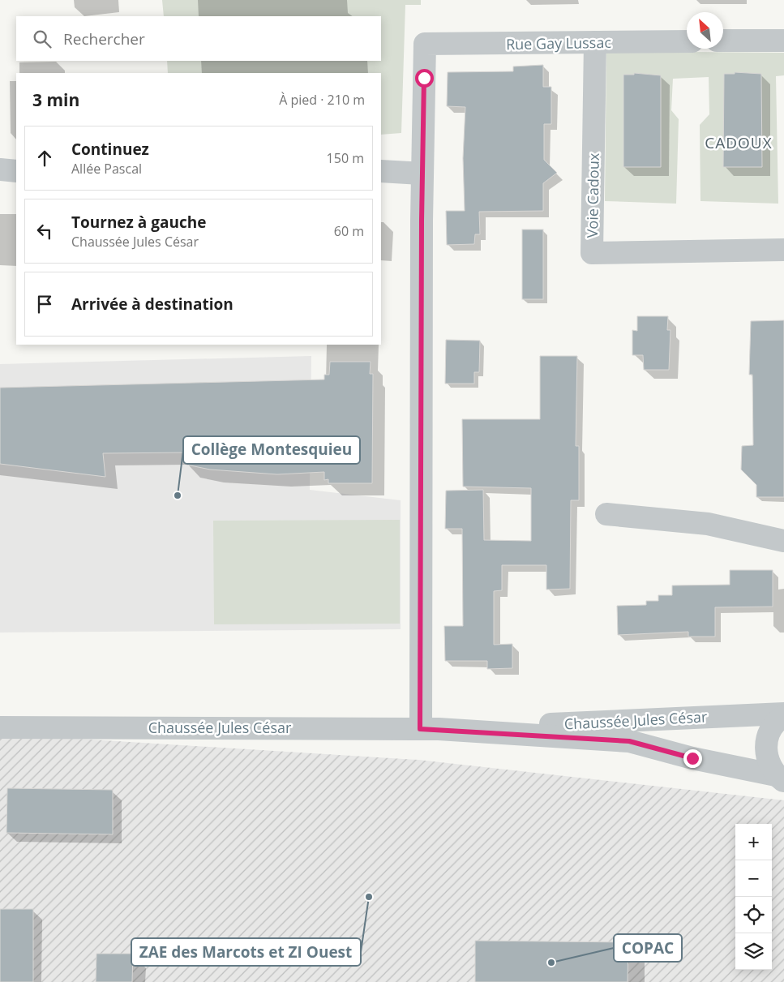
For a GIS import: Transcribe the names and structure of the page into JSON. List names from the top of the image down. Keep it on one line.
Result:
{"streets":{"street":["Rue Gay Lussac","Voie Cadoux","Chaussée Jules César"]},"crossings":[["Rue Gay Lussac","Voie Cadoux"]],"districts":["CADOUX"],"places":["Collège Montesquieu","ZAE des Marcots et ZI Ouest","COPAC"],"north":"top left","page":{"search":"Rechercher","heading":["3 min","À pied · 210 m"],"list":[["Continuez","Allée Pascal","150 m"],["Tournez à gauche","Chaussée Jules César","60 m"],"Arrivée à destination"],"map_buttons":["+","−"]}}
